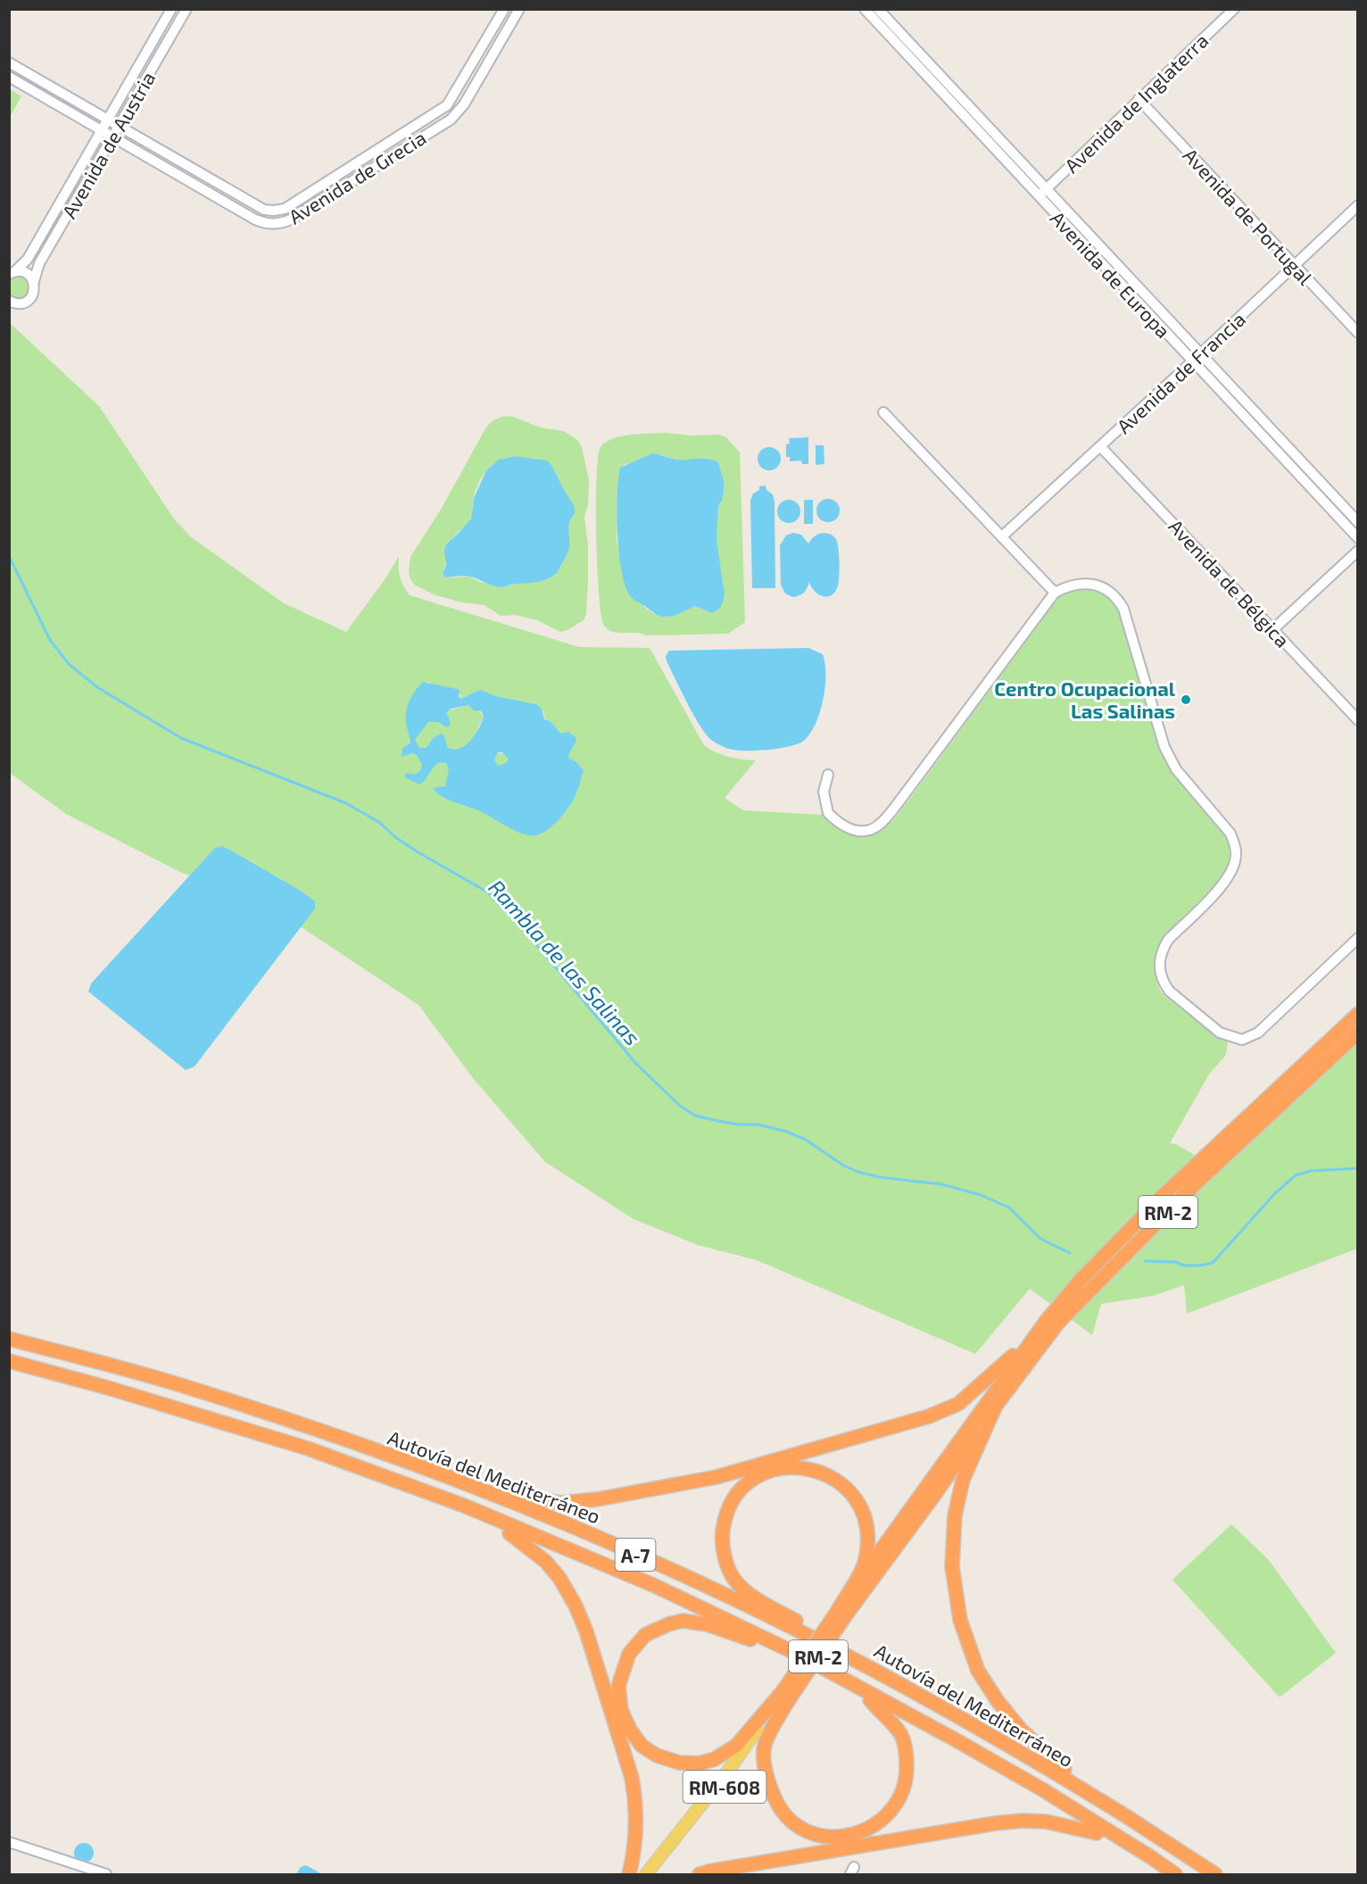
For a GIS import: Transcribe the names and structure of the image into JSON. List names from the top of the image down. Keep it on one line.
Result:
{"streets":{"highway":["RM-2","Autovía del Mediterráneo","A-7"],"main road":["RM-608"],"street":["Avenida de Inglaterra","Avenida de Austria","Avenida de Grecia","Avenida de Portugal","Avenida de Europa","Avenida de Francia","Avenida de Bélgica"]},"crossings":[["Avenida de Inglaterra","Avenida de Portugal"],["Avenida de Inglaterra","Avenida de Europa"],["Avenida de Austria","Avenida de Grecia"],["Avenida de Portugal","Avenida de Francia"],["Avenida de Europa","Avenida de Francia"],["Avenida de Francia","Avenida de Bélgica"],["RM-2","RM-608"]],"water":["Rambla de las Salinas"],"places":["Centro Ocupacional Las Salinas"]}
